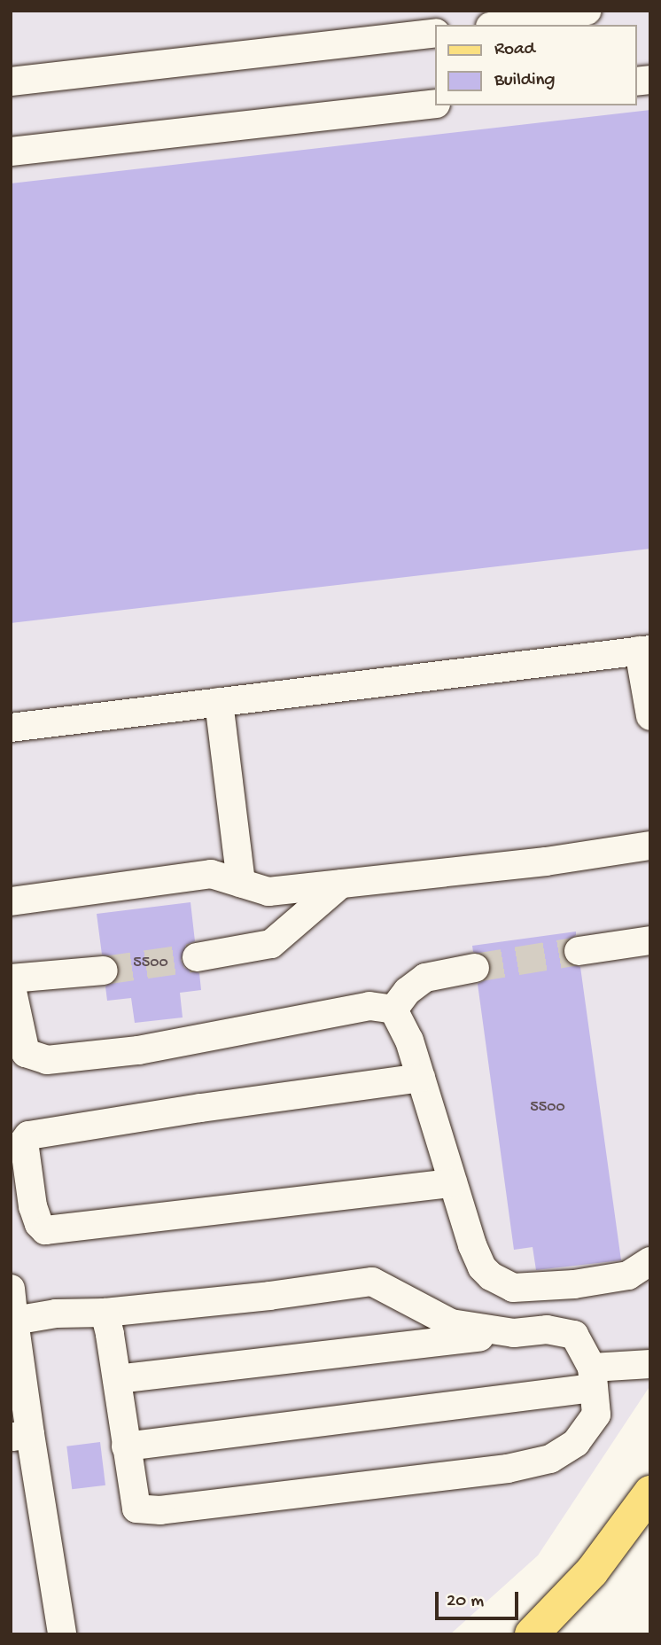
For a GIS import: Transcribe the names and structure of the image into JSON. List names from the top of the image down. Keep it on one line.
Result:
{"house_numbers":["5500","5500"],"legend":["Road","Building"],"scale_bar":"20 m"}
